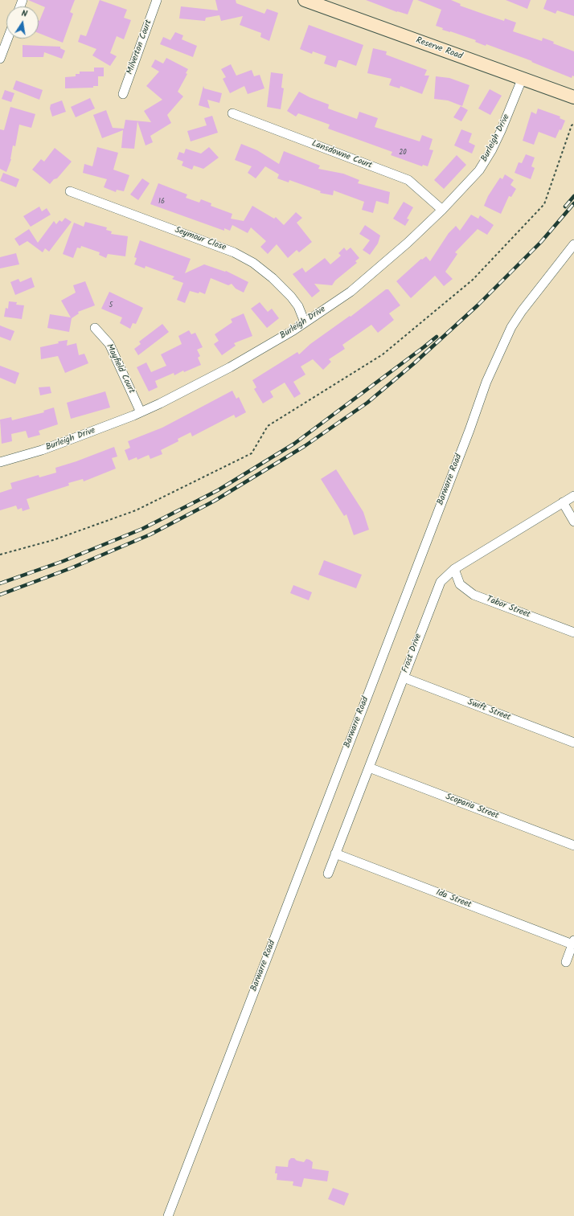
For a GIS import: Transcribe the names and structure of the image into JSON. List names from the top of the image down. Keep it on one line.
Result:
{"streets":{"street":["Milverton Court","Reserve Road","Burleigh Drive","Lansdowne Court","Seymour Close","Mayfield Court","Barwarre Road","Tabor Street","Frost Drive","Swift Street","Scoparia Street","Ida Street"]},"crossings":[["Reserve Road","Burleigh Drive"],["Burleigh Drive","Lansdowne Court"],["Burleigh Drive","Seymour Close"],["Burleigh Drive","Mayfield Court"],["Tabor Street","Frost Drive"],["Frost Drive","Swift Street"],["Frost Drive","Scoparia Street"],["Frost Drive","Ida Street"]],"house_numbers":["20","16","5"],"north":"top"}
